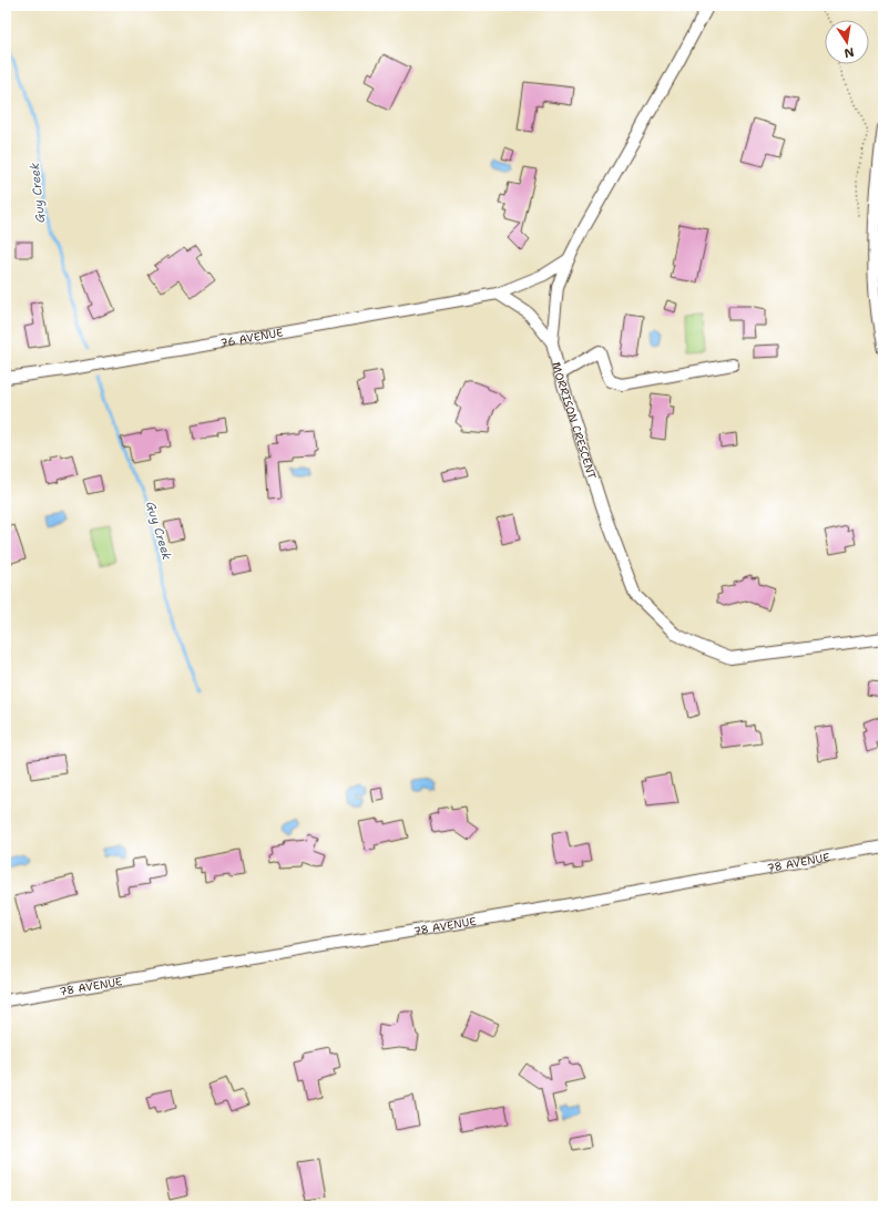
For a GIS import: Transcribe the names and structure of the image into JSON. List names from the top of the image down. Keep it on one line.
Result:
{"streets":{"street":["76 AVENUE","MORRISON CRESCENT","78 AVENUE"]},"crossings":[["76 AVENUE","MORRISON CRESCENT"]],"water":["Guy Creek"],"north":"bottom"}
